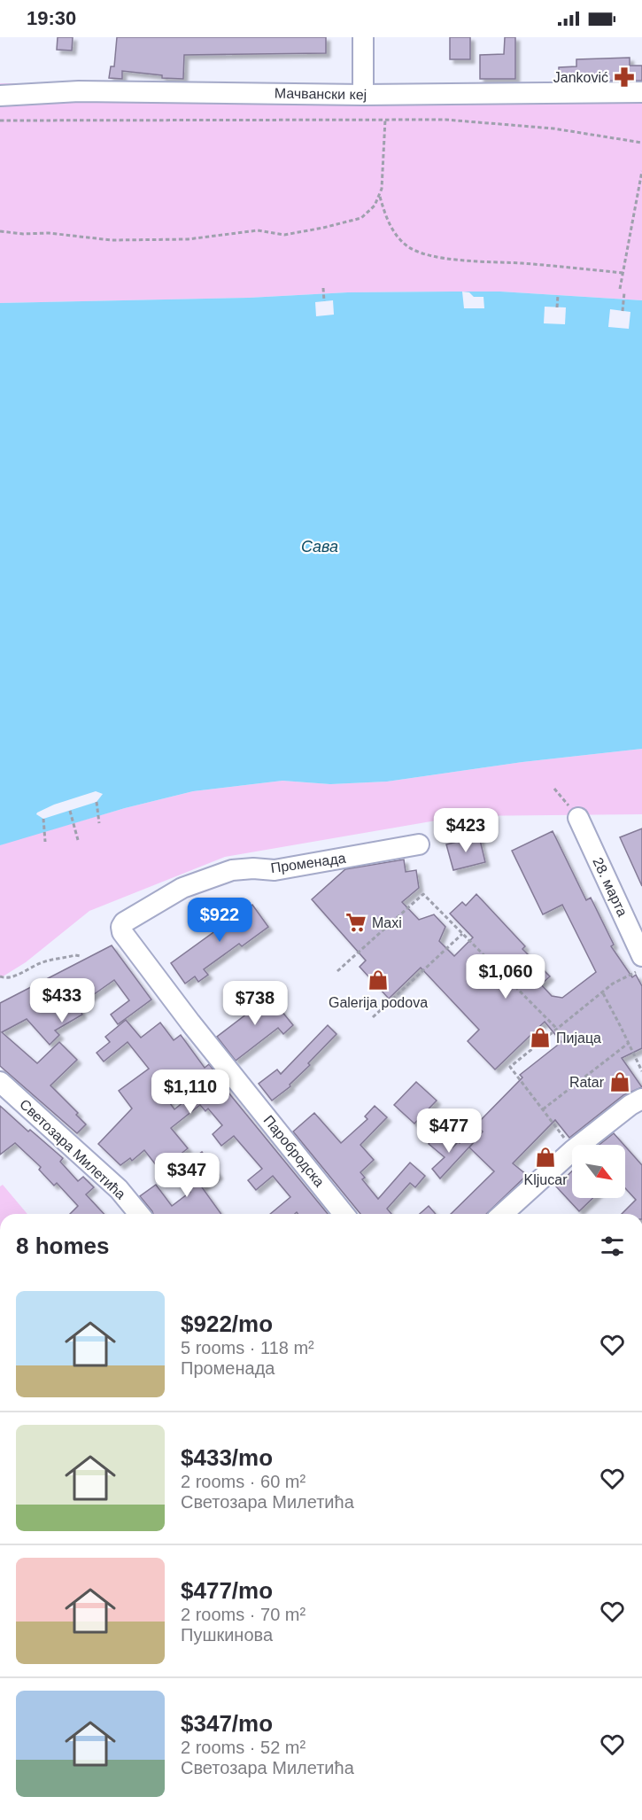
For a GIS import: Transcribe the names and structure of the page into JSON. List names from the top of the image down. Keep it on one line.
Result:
{"streets":{"street":["Мачвански кеј","Променада","28. марта","Светозара Милетића","Паробродска"]},"crossings":[["Променада","Паробродска"]],"water":["Сава"],"places":{"pharmacy":["Janković"],"supermarket":["Maxi"],"shop":["Galerija podova","Пијаца","Ratar","Kljucar"]},"north":"bottom right","page":{"status":"19:30","price":["$423","$922","$1,060","$433","$738","$1,110","$477","$347"],"heading":"8 homes","list":[{"name":"$922/mo","note":"5 rooms · 118 m² · Променада"},{"name":"$433/mo","note":"2 rooms · 60 m² · Светозара Милетића"},{"name":"$477/mo","note":"2 rooms · 70 m² · Пушкинова"},{"name":"$347/mo","note":"2 rooms · 52 m² · Светозара Милетића"}]}}
